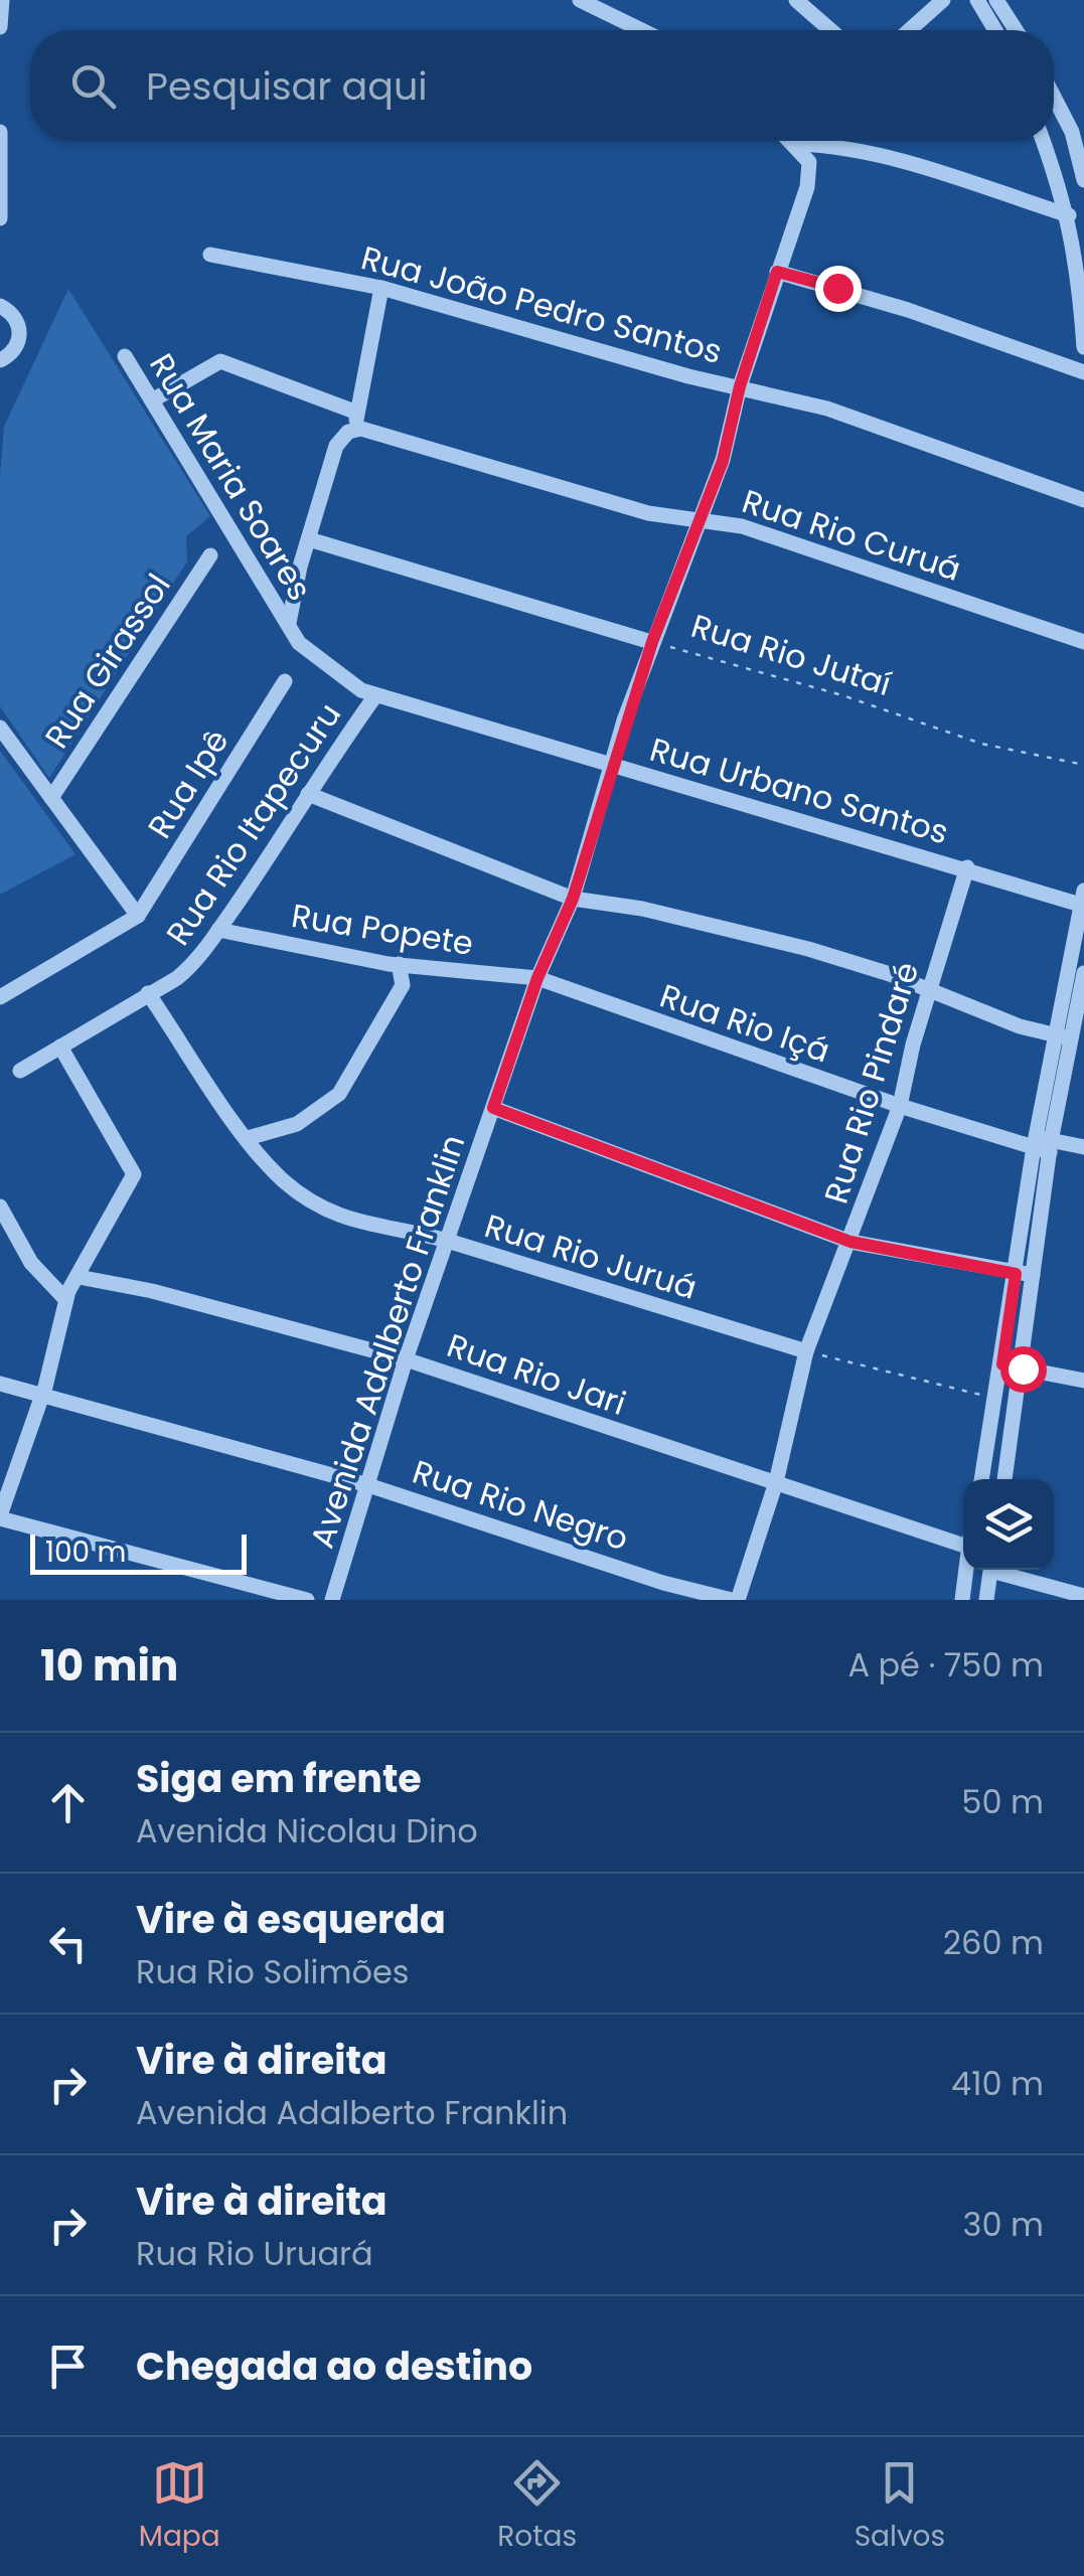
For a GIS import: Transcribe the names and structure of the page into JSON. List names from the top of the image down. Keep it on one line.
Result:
{"streets":{"street":["Rua João Pedro Santos","Rua Maria Soares","Rua Rio Curuá","Rua Rio Jutaí","Rua Girassol","Rua Ipê","Rua Urbano Santos","Rua Rio Itapecuru","Rua Popete","Rua Rio Içá","Rua Rio Pindaré","Rua Rio Juruá","Avenida Adalberto Franklin","Rua Rio Jari","Rua Rio Negro"]},"crossings":[["Rua João Pedro Santos","Avenida Adalberto Franklin"],["Rua Maria Soares","Rua Rio Curuá"],["Rua Maria Soares","Rua Urbano Santos"],["Rua Rio Curuá","Avenida Adalberto Franklin"],["Rua Rio Jutaí","Avenida Adalberto Franklin"],["Rua Urbano Santos","Rua Rio Itapecuru"],["Rua Urbano Santos","Rua Rio Pindaré"],["Rua Urbano Santos","Avenida Adalberto Franklin"],["Rua Rio Itapecuru","Rua Popete"],["Rua Rio Itapecuru","Rua Rio Juruá"],["Rua Popete","Rua Rio Içá"],["Rua Popete","Avenida Adalberto Franklin"],["Rua Rio Içá","Rua Rio Pindaré"],["Rua Rio Içá","Avenida Adalberto Franklin"],["Rua Rio Pindaré","Rua Rio Juruá"],["Rua Rio Pindaré","Rua Rio Jari"],["Rua Rio Pindaré","Rua Rio Negro"],["Rua Rio Juruá","Avenida Adalberto Franklin"],["Avenida Adalberto Franklin","Rua Rio Jari"],["Avenida Adalberto Franklin","Rua Rio Negro"]],"scale_bar":"100 m","page":{"search":"Pesquisar aqui","scale":"100 m","heading":["10 min","A pé · 750 m"],"list":[["Siga em frente","Avenida Nicolau Dino","50 m"],["Vire à esquerda","Rua Rio Solimões","260 m"],["Vire à direita","Avenida Adalberto Franklin","410 m"],["Vire à direita","Rua Rio Uruará","30 m"],"Chegada ao destino"],"nav":["Mapa","Rotas","Salvos"]}}
